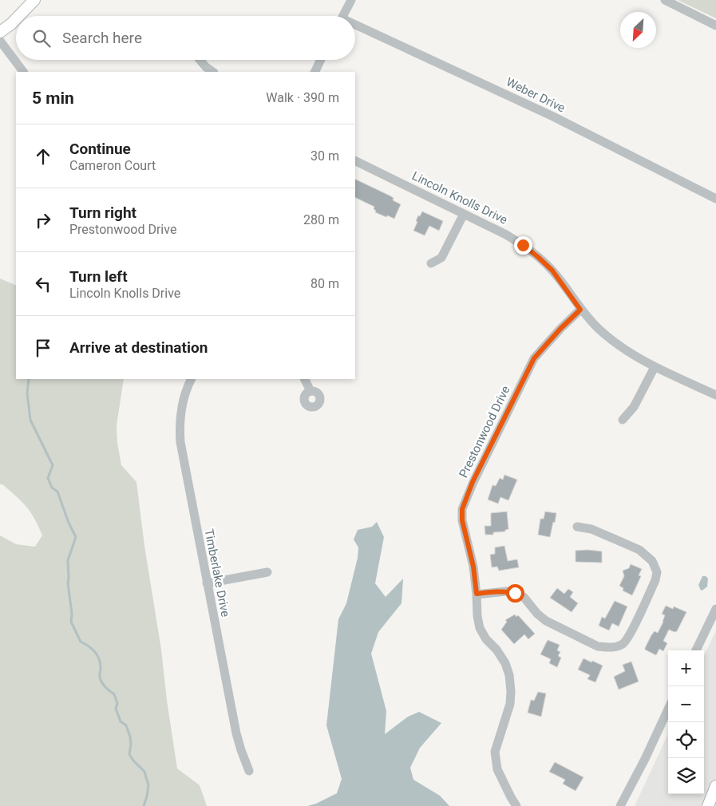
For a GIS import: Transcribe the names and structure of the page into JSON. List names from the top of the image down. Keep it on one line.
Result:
{"streets":{"street":["Weber Drive","Lincoln Knolls Drive","Prestonwood Drive","Timberlake Drive"]},"crossings":[["Lincoln Knolls Drive","Prestonwood Drive"]],"north":"bottom left","page":{"search":"Search here","heading":["5 min","Walk · 390 m"],"list":[["Continue","Cameron Court","30 m"],["Turn right","Prestonwood Drive","280 m"],["Turn left","Lincoln Knolls Drive","80 m"],"Arrive at destination"],"map_buttons":["+","−"]}}
